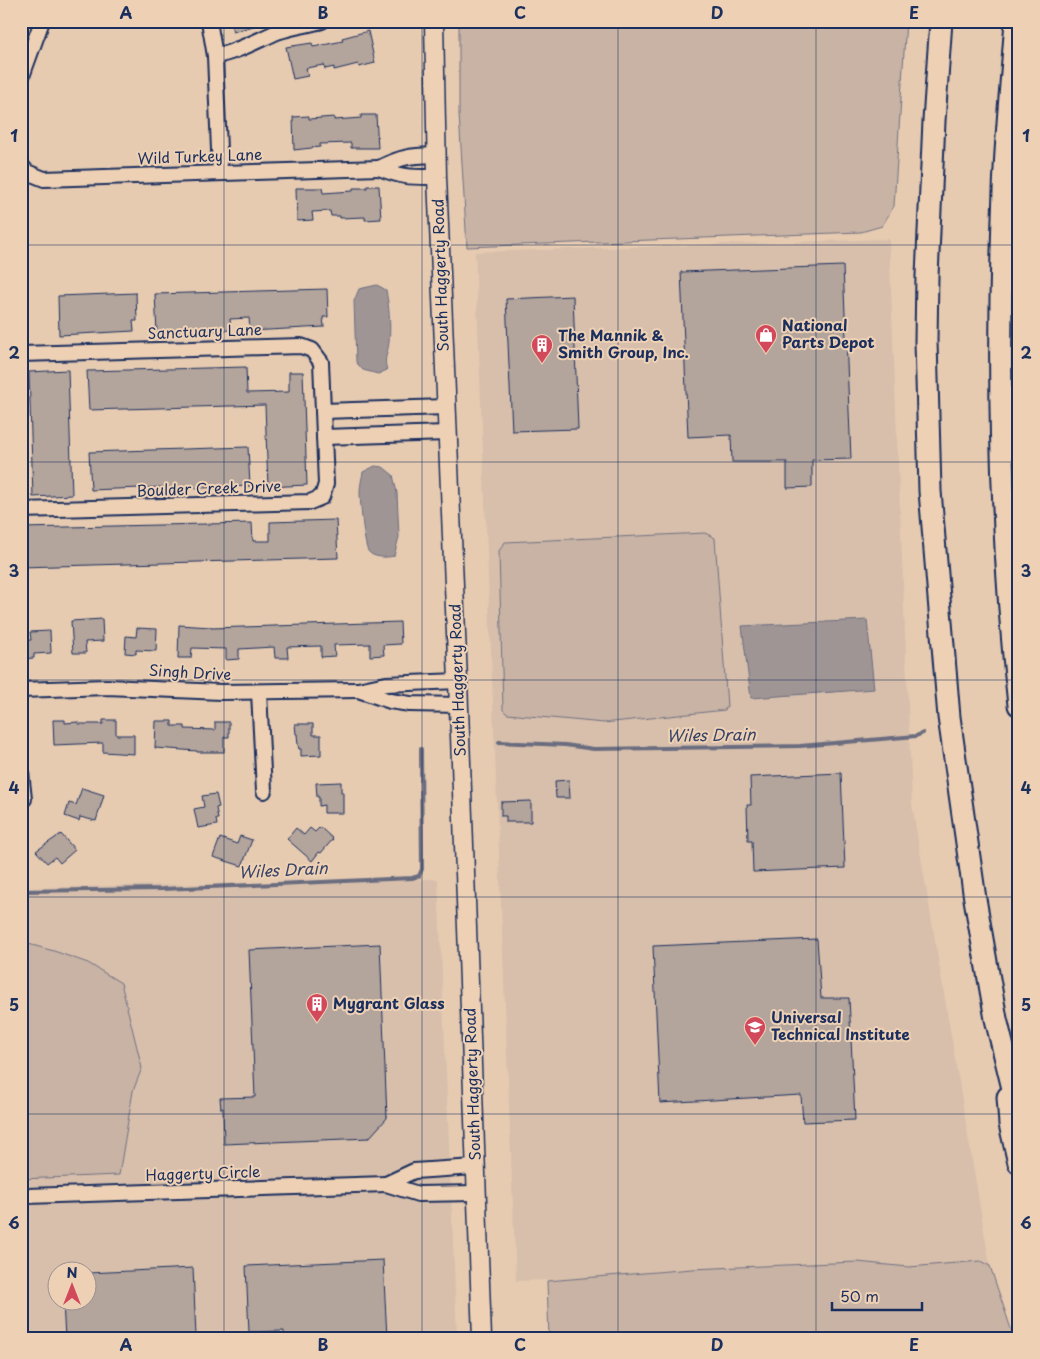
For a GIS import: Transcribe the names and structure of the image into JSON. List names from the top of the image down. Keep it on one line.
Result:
{"streets":{"main road":["South Haggerty Road"],"street":["Wild Turkey Lane","Sanctuary Lane","Boulder Creek Drive","Singh Drive","Haggerty Circle"]},"crossings":[["Wild Turkey Lane","South Haggerty Road"],["South Haggerty Road","Singh Drive"],["South Haggerty Road","Haggerty Circle"],["Sanctuary Lane","Boulder Creek Drive"]],"water":["Wiles Drain"],"places":{"shop":["National Parts Depot"],"building":["The Mannik & Smith Group, Inc.","Mygrant Glass"],"school or university":["Universal Technical Institute"]},"scale_bar":"50 m","north":"top","grid":{"columns":["A","B","C","D","E"],"rows":["1","2","3","4","5","6"]}}
